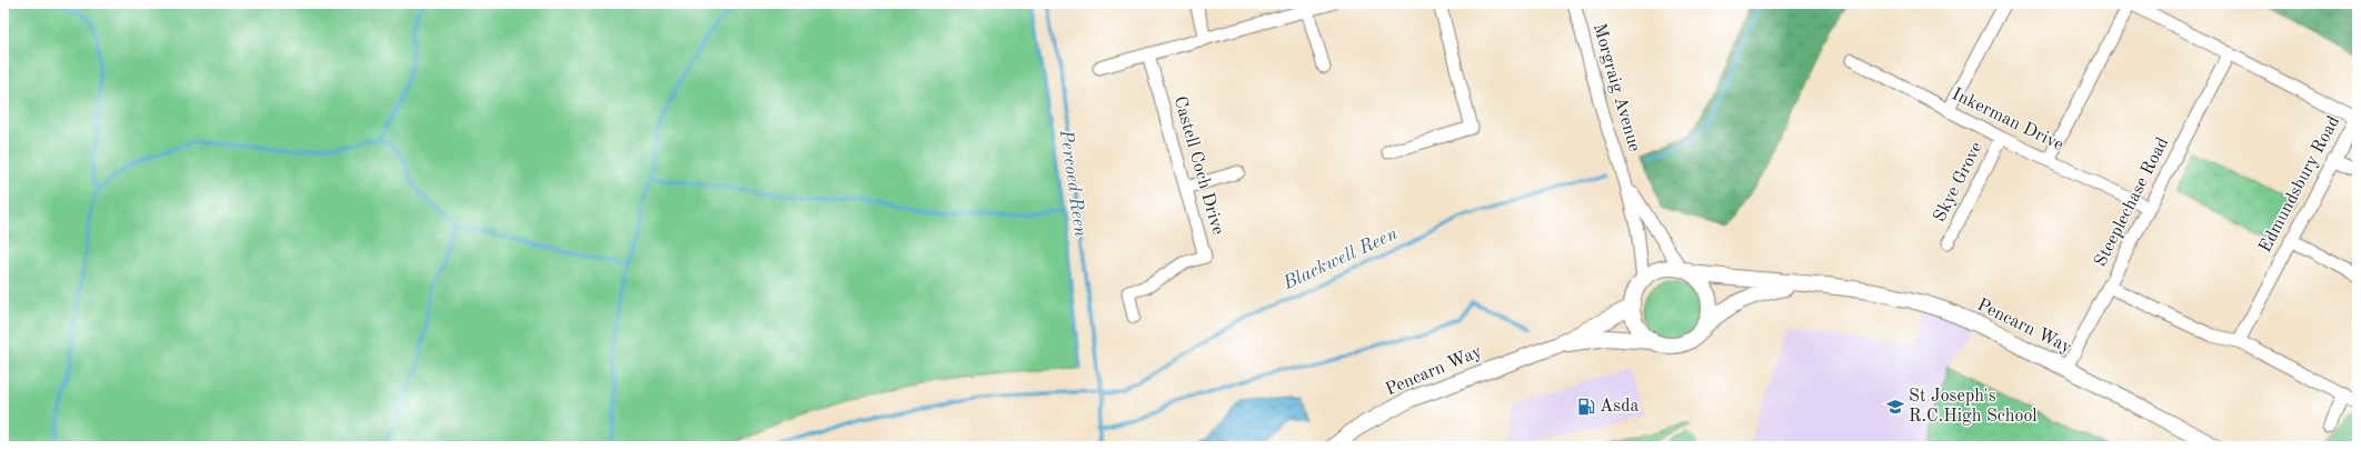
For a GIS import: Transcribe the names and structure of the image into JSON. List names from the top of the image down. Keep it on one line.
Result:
{"streets":{"street":["Morgraig Avenue","Inkerman Drive","Castell Coch Drive","Skye Grove","Edmundsbury Road","Steeplechase Road","Pencarn Way"]},"crossings":[["Morgraig Avenue","Pencarn Way"],["Inkerman Drive","Skye Grove"],["Inkerman Drive","Steeplechase Road"],["Edmundsbury Road","Steeplechase Road"],["Steeplechase Road","Pencarn Way"]],"water":["Percoed Reen","Blackwell Reen"],"places":{"fuel station":["Asda"],"school or university":["St Joseph's R.C.High School"]}}
